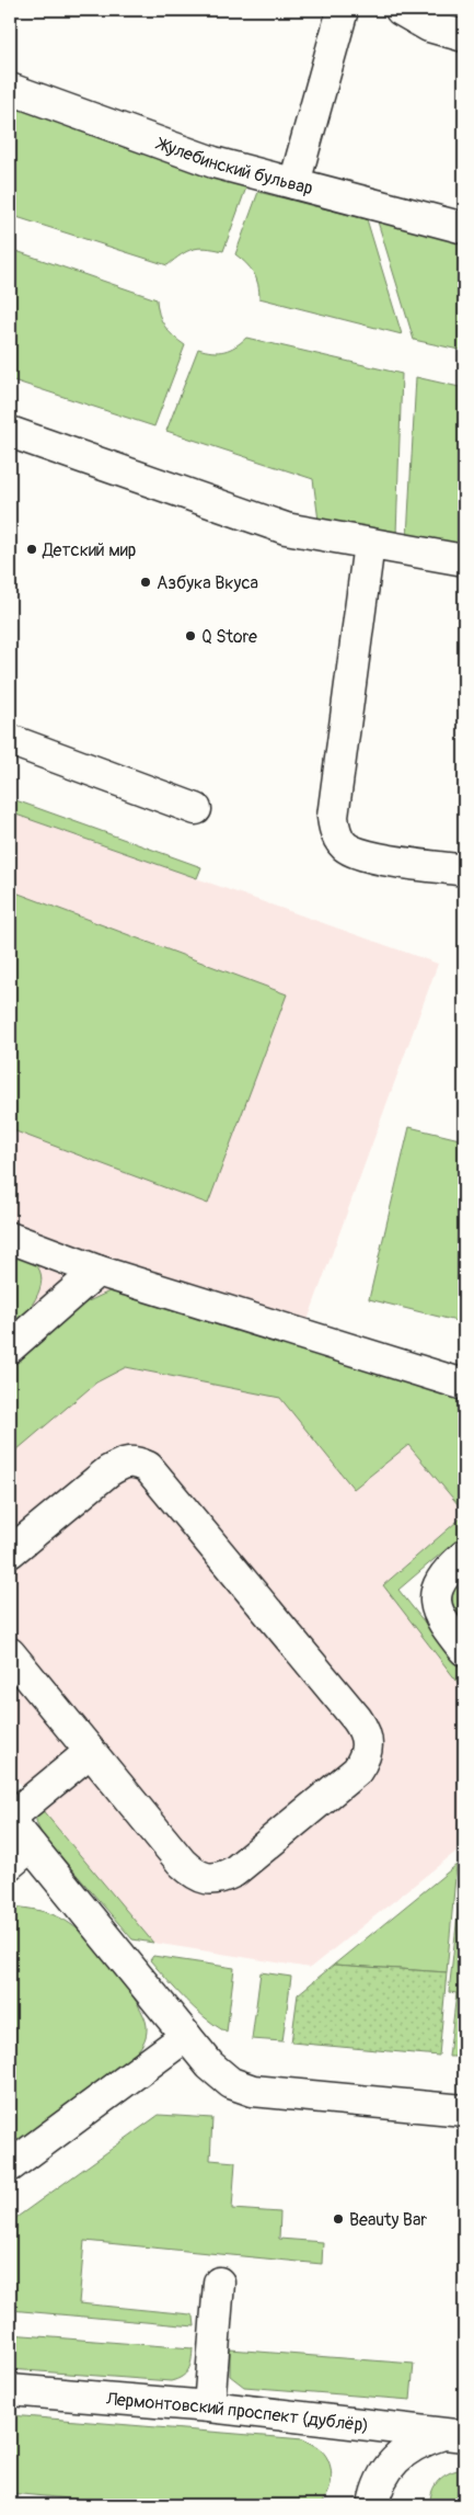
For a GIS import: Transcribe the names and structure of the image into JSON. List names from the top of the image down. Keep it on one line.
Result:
{"streets":{"street":["Жулебинский бульвар","Лермонтовский проспект (дублёр)"]},"places":["Детский мир","Азбука Вкуса","Q Store","Beauty Bar"]}
